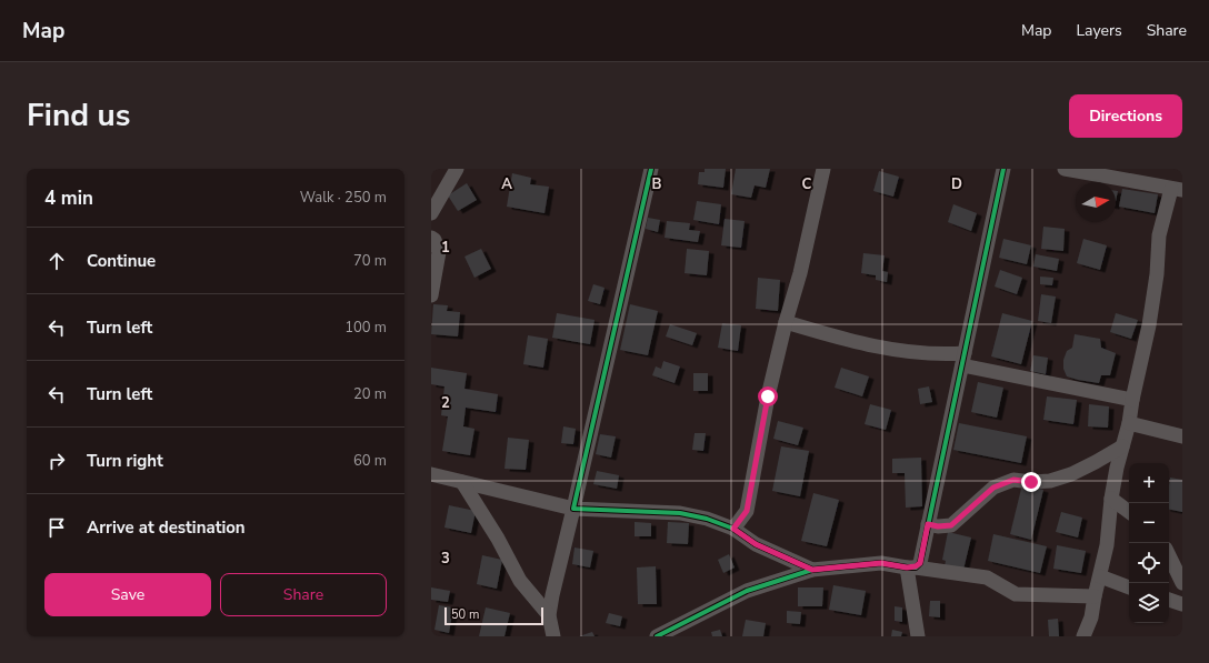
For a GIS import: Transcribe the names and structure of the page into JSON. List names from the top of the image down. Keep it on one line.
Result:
{"scale_bar":"50 m","north":"right","page":{"header":"Map","nav":["Map","Layers","Share"],"title":"Find us","buttons":["Directions",["Save","Share"]],"heading":["4 min","Walk · 250 m"],"list":[["Continue","70 m"],["Turn left","100 m"],["Turn left","20 m"],["Turn right","60 m"],"Arrive at destination"],"map_buttons":["+","−"],"scale":"50 m"},"grid":{"columns":["A","B","C","D"],"rows":["1","2","3"]}}
